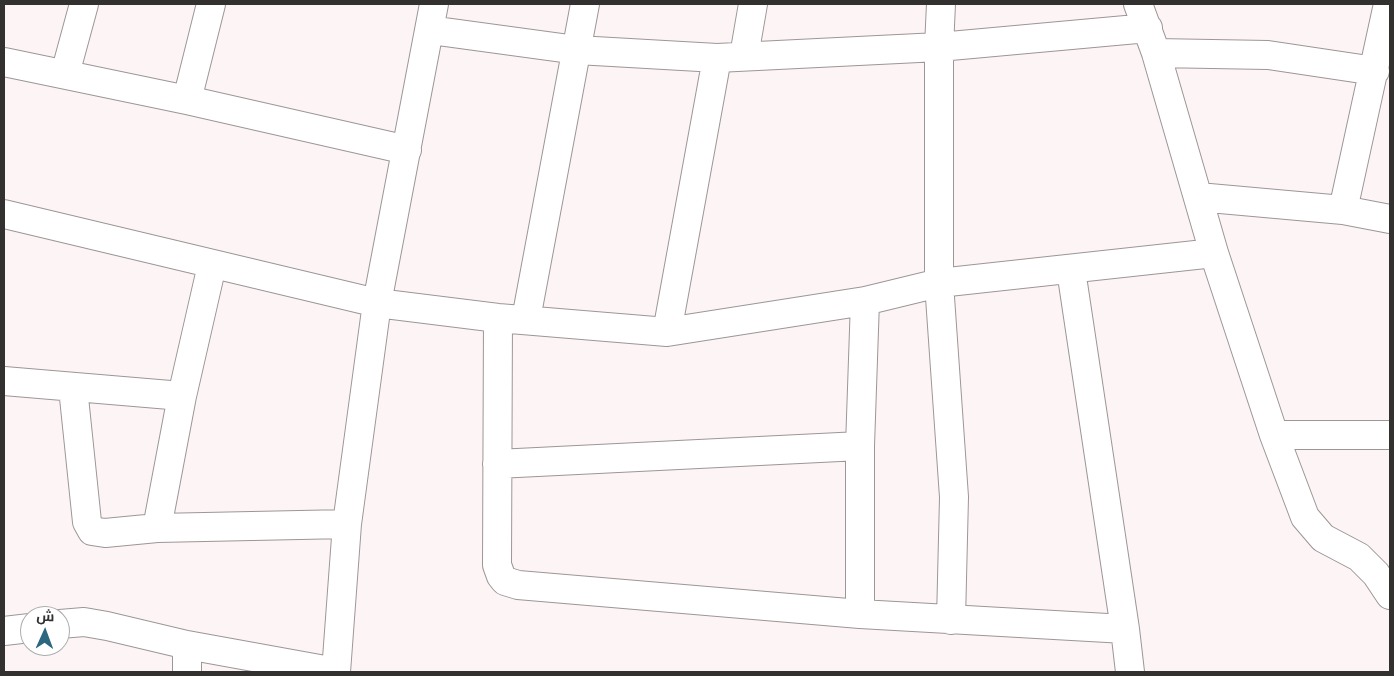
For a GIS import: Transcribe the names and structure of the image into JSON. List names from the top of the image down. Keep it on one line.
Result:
{"north":"top"}
